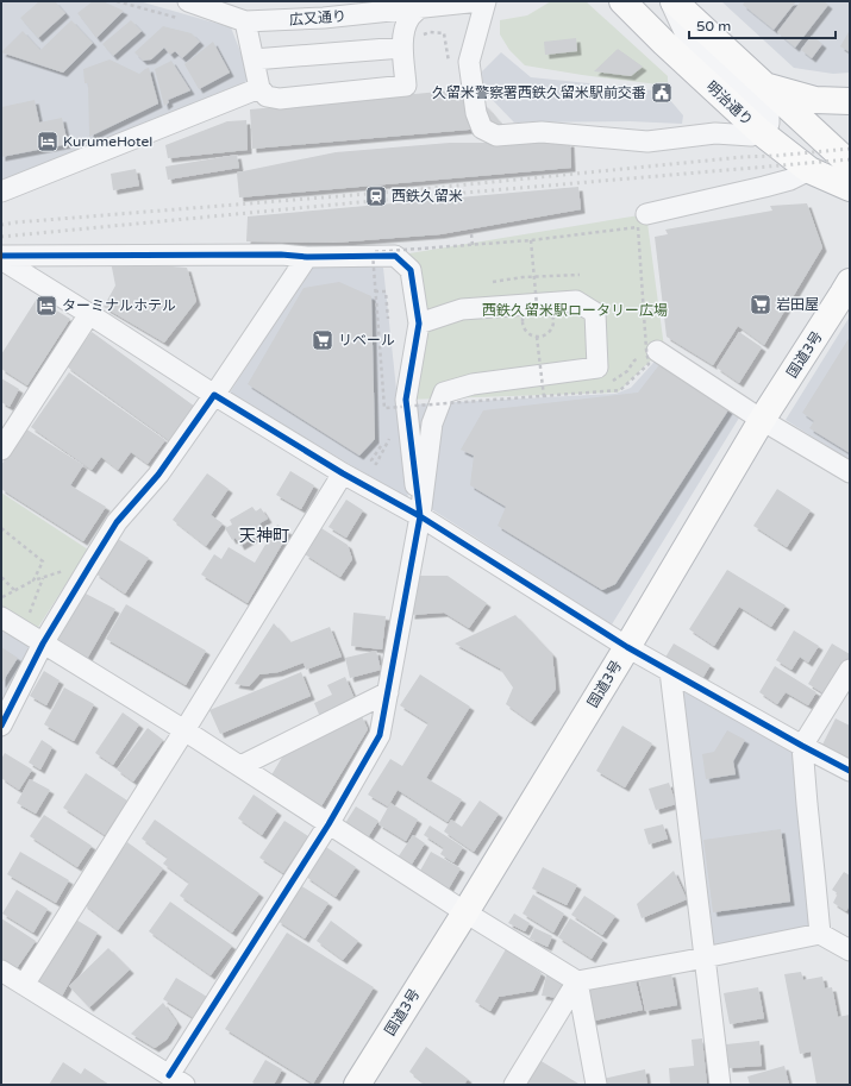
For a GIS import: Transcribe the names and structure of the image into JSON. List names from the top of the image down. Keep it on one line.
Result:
{"streets":{"highway":["明治通り","国道3号"],"street":["広又通り"]},"districts":["天神町"],"parks":["西鉄久留米駅ロータリー広場"],"places":{"public building":["久留米警察署西鉄久留米駅前交番"],"hotel":["KurumeHotel","ターミナルホテル"],"station":["西鉄久留米"],"supermarket":["岩田屋","リベール"]},"scale_bar":"50 m"}
